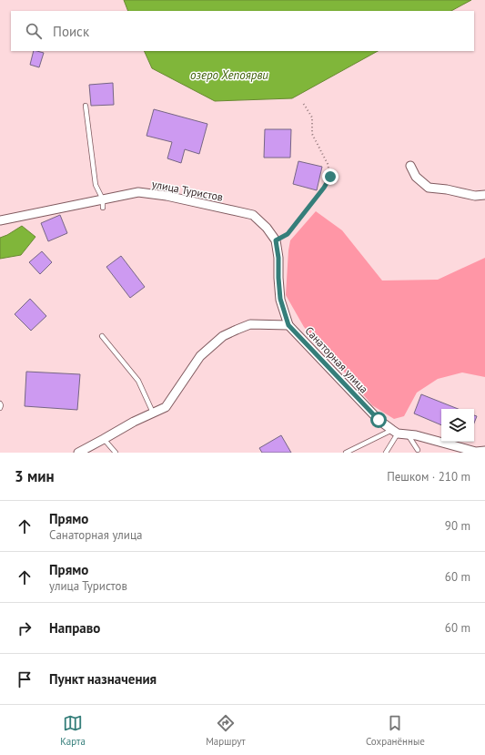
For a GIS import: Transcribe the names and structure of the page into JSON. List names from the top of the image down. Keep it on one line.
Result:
{"streets":{"street":["улица Туристов","Санаторная улица"]},"crossings":[["улица Туристов","Санаторная улица"]],"water":["озеро Хепоярви"],"page":{"search":"Поиск","heading":["3 мин","Пешком · 210 m"],"list":[["Прямо","Санаторная улица","90 m"],["Прямо","улица Туристов","60 m"],["Направо","60 m"],"Пункт назначения"],"nav":["Карта","Маршрут","Сохранённые"]}}
